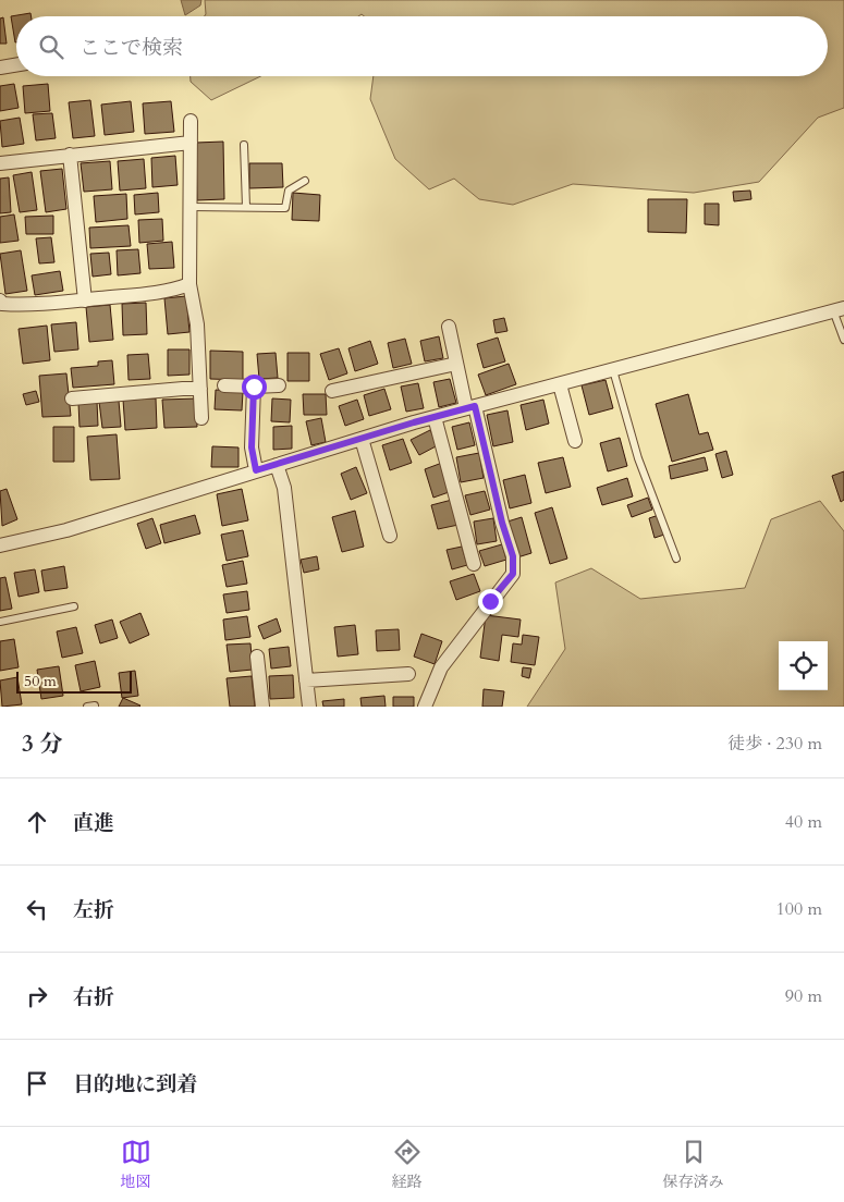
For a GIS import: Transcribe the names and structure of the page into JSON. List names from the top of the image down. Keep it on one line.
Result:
{"scale_bar":"50 m","page":{"search":"ここで検索","scale":"50 m","heading":["3 分","徒歩 · 230 m"],"list":[["直進","40 m"],["左折","100 m"],["右折","90 m"],"目的地に到着"],"nav":["地図","経路","保存済み"]}}
